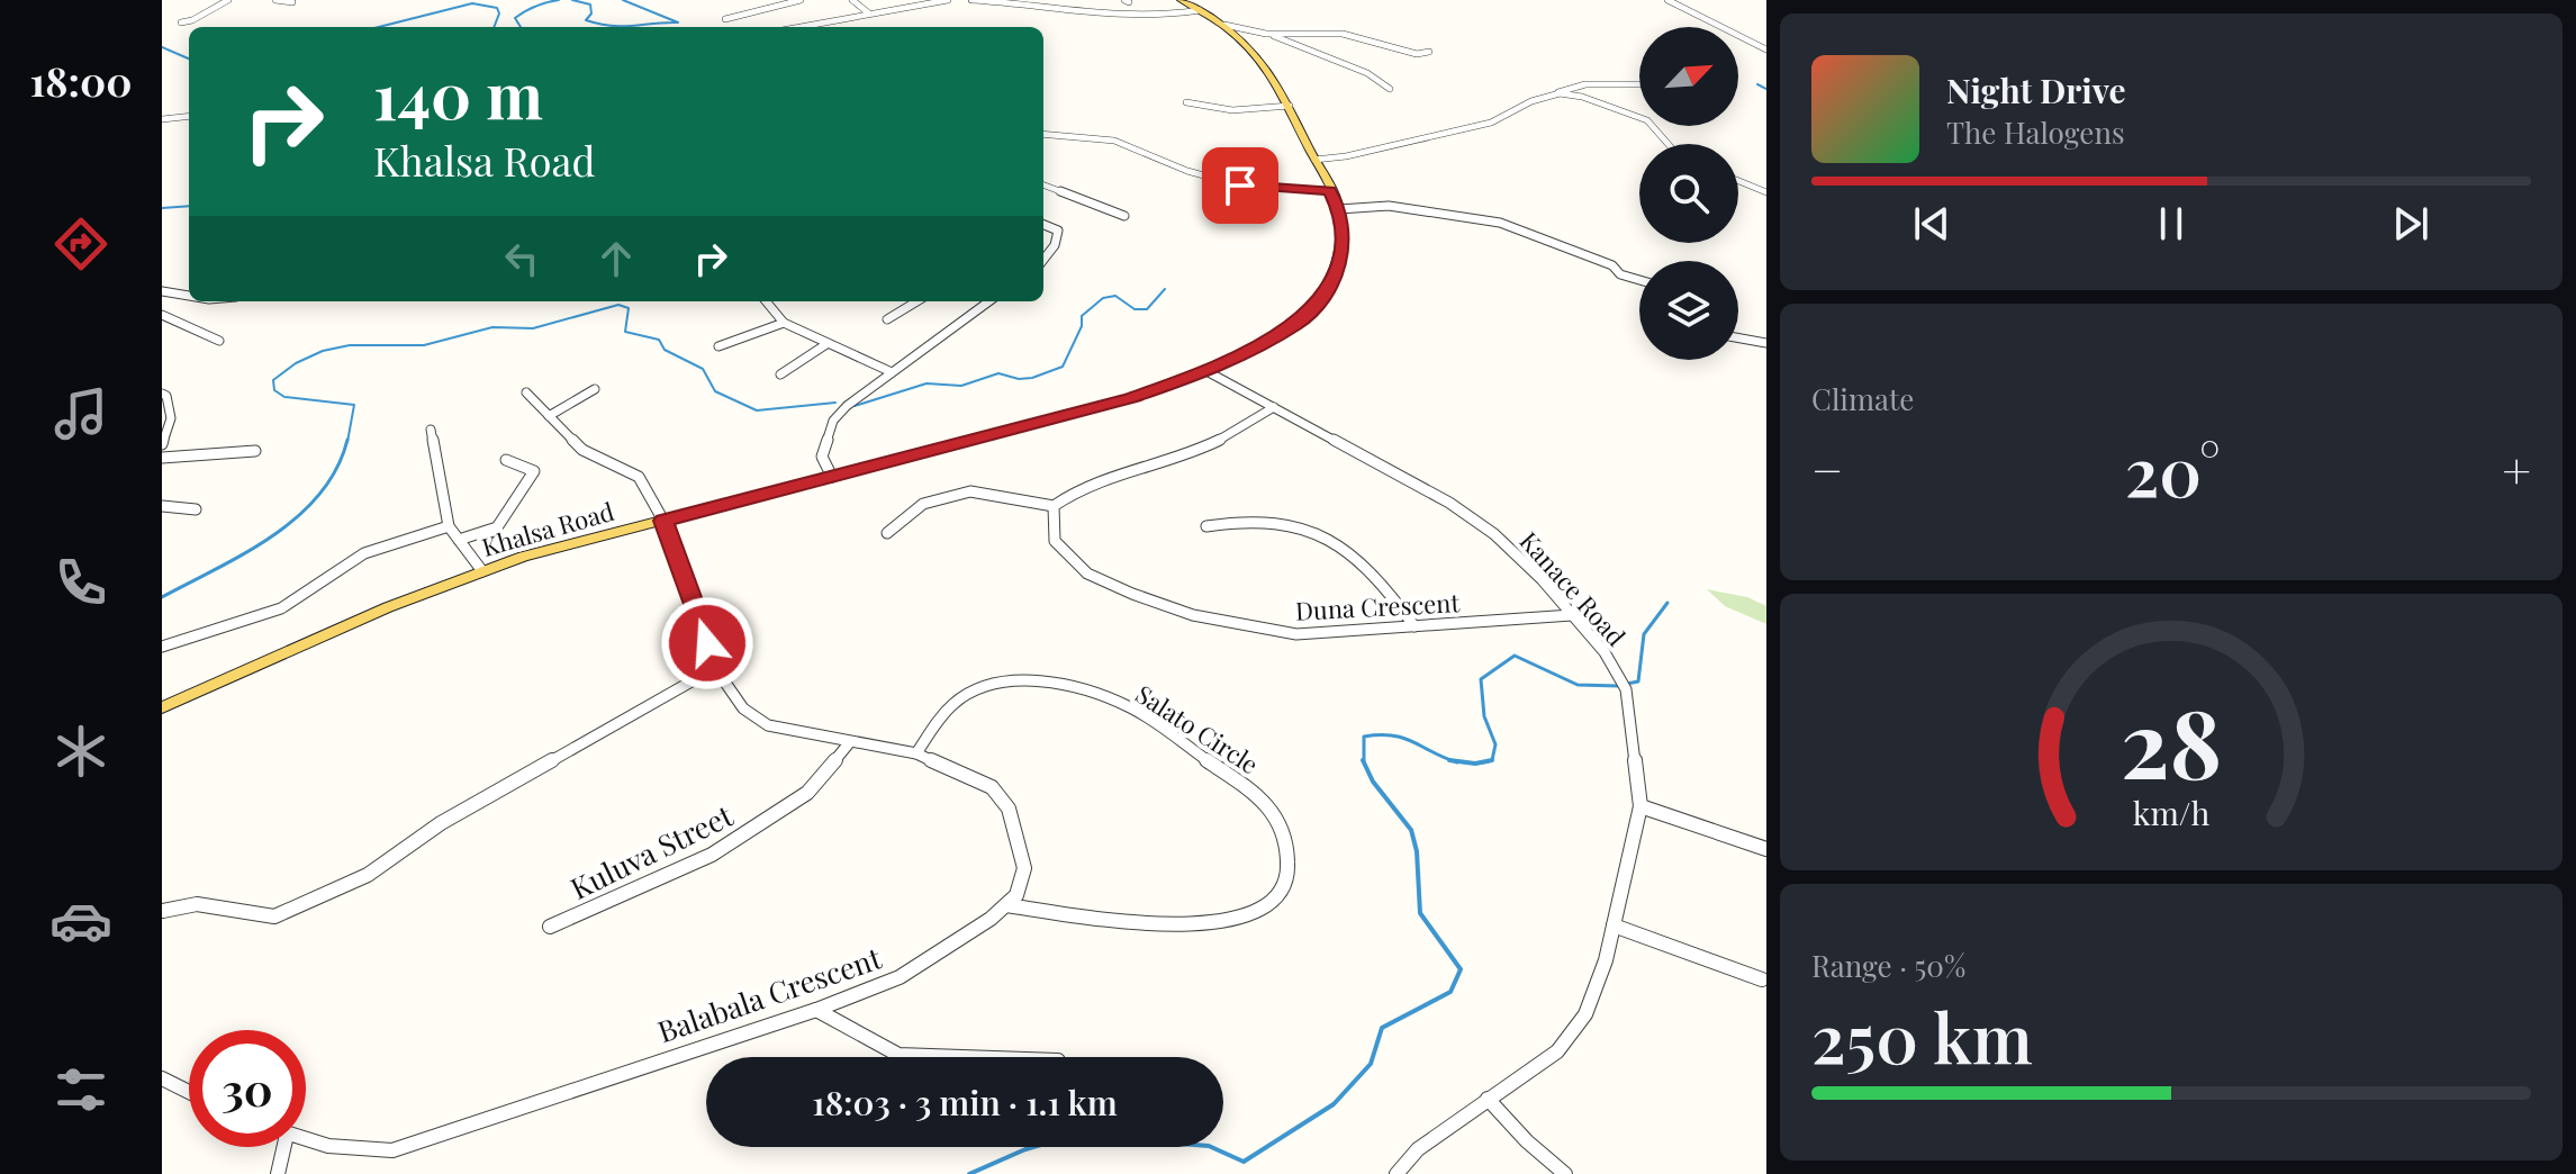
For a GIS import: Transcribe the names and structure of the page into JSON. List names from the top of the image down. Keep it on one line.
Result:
{"streets":{"main road":["Khalsa Road"],"street":["Kanace Road","Duna Crescent","Salato Circle","Kuluva Street","Balabala Crescent"]},"crossings":[["Khalsa Road","Kanace Road"],["Khalsa Road","Balabala Crescent"],["Kanace Road","Duna Crescent"],["Salato Circle","Balabala Crescent"],["Kuluva Street","Balabala Crescent"]],"north":"top right","page":{"tabs":"18:00","turn":["140 m","Khalsa Road"],"song":["Night Drive","The Halogens"],"tile":["Climate",["Range · 50%","250 km"]],"heat":["−","20°","+"],"limit":"30","trip":"18:03 · 3 min · 1.1 km","gauge":["28","km/h"]}}
